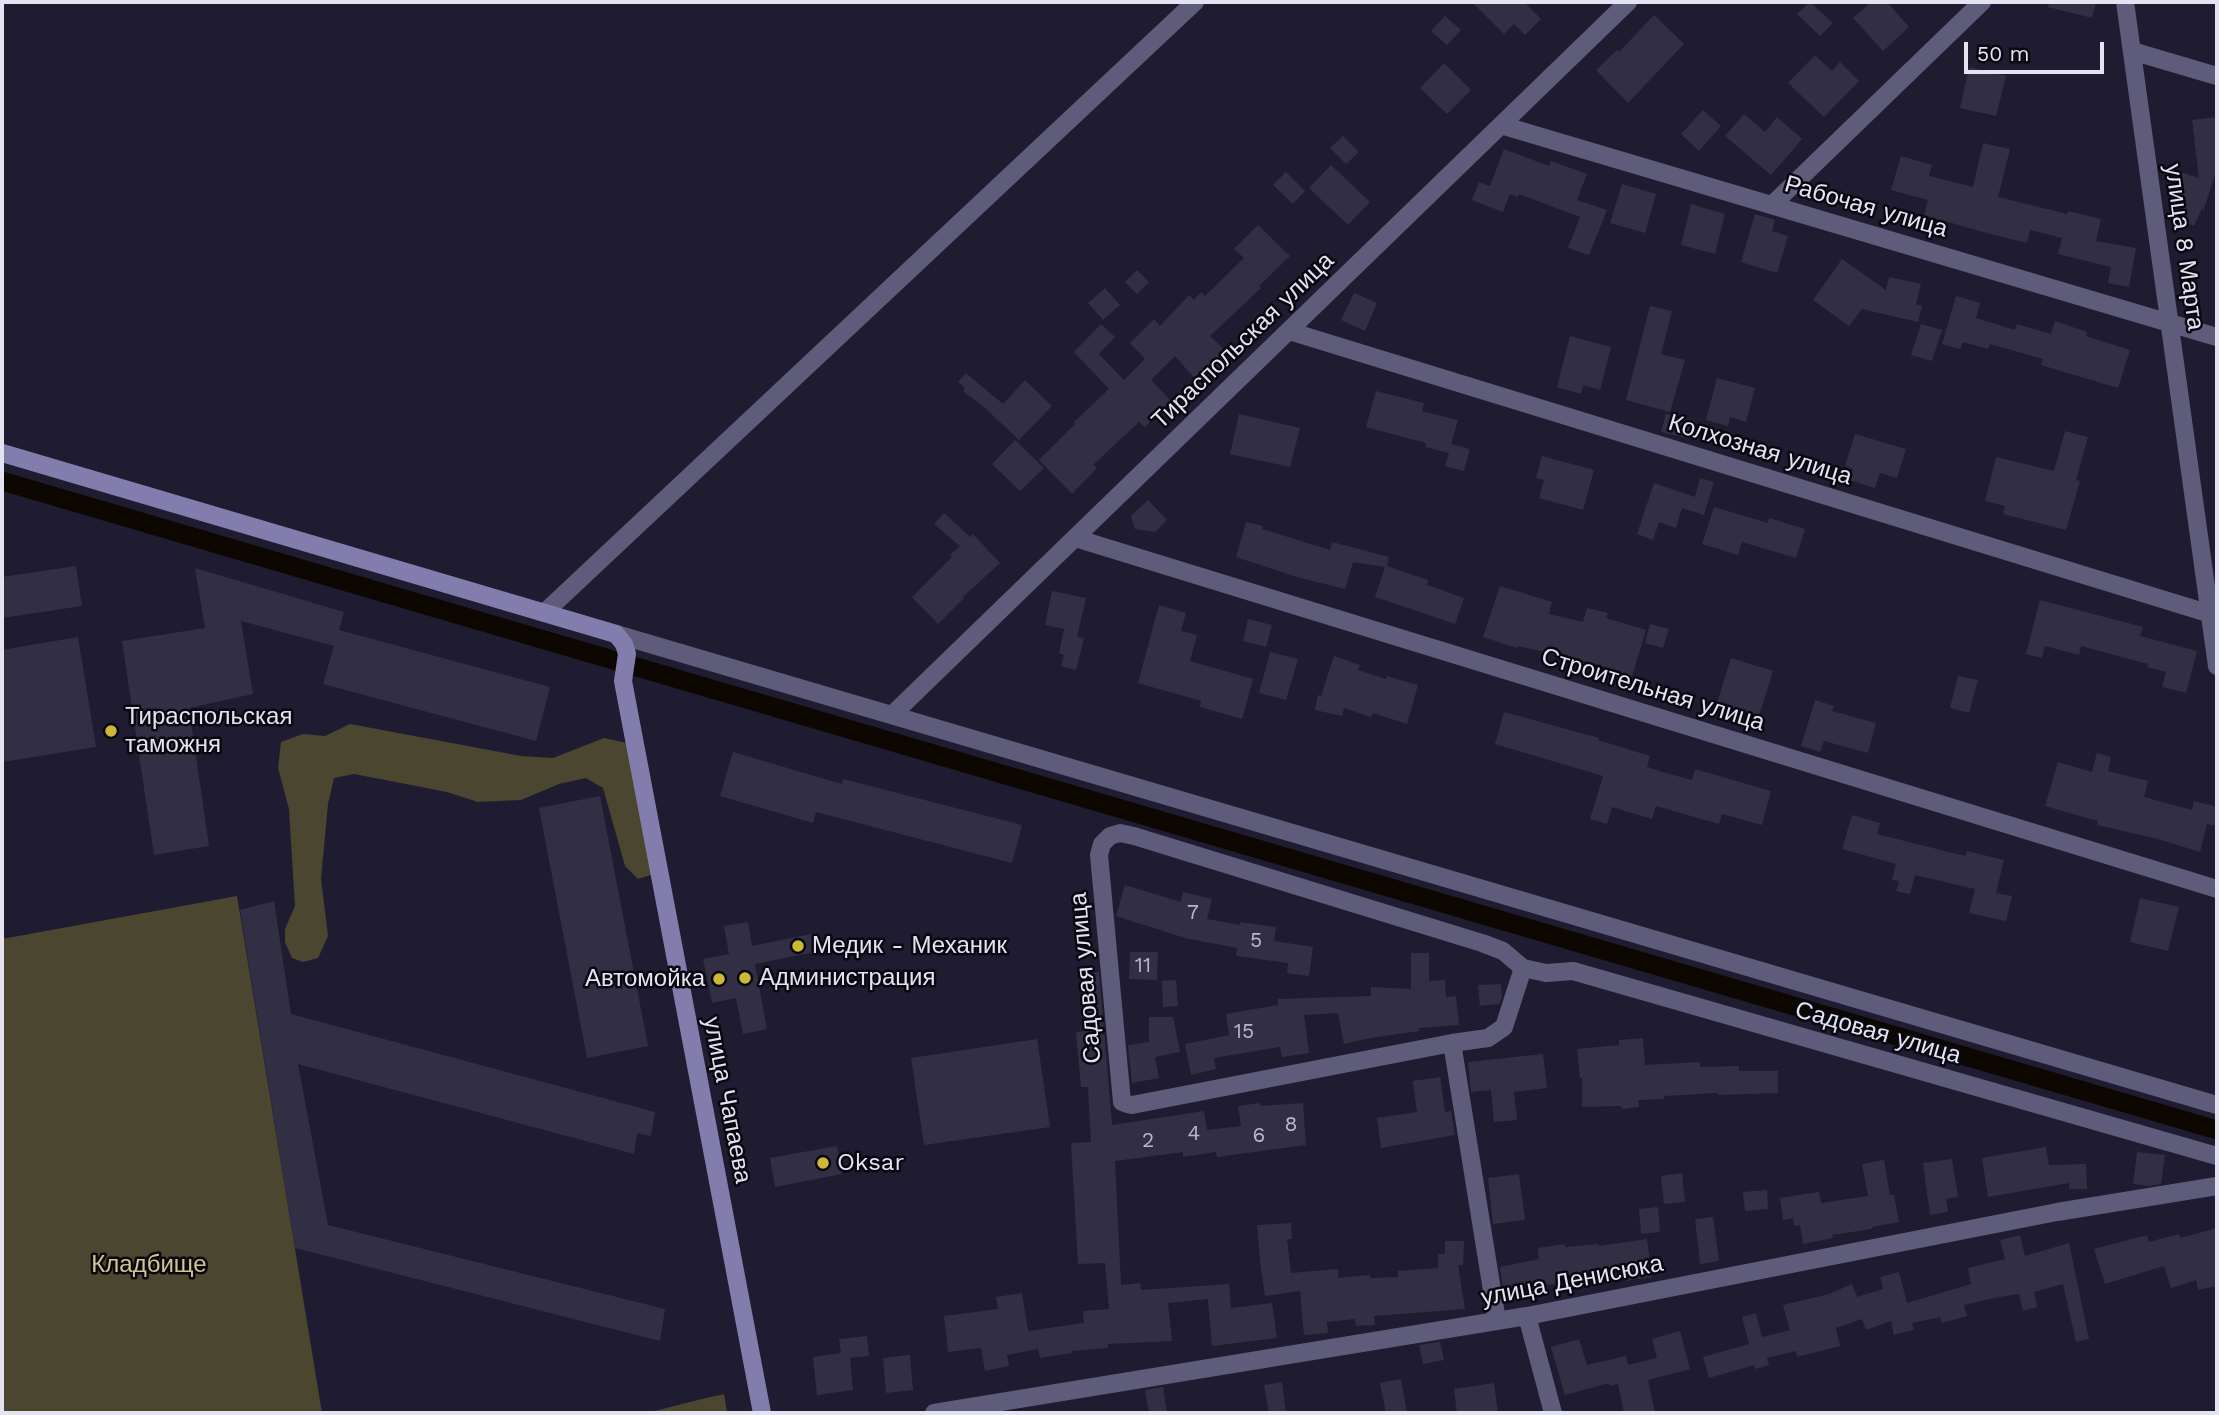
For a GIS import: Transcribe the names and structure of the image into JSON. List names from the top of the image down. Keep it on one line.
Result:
{"streets":{"street":["Рабочая улица","улица 8 Марта","Тираспольская улица","Колхозная улица","Строительная улица","Садовая улица","улица Чапаева","улица Денисюка"]},"crossings":[["Рабочая улица","улица 8 Марта"],["Рабочая улица","Тираспольская улица"],["улица 8 Марта","Колхозная улица"],["Тираспольская улица","Колхозная улица"],["Тираспольская улица","Строительная улица"]],"parks":["Кладбище"],"places":["Тираспольская таможня","Медик - Механик","Администрация","Автомойка","Oksar"],"house_numbers":["7","5","11","15","8","4","6","2"],"scale_bar":"50 m"}
